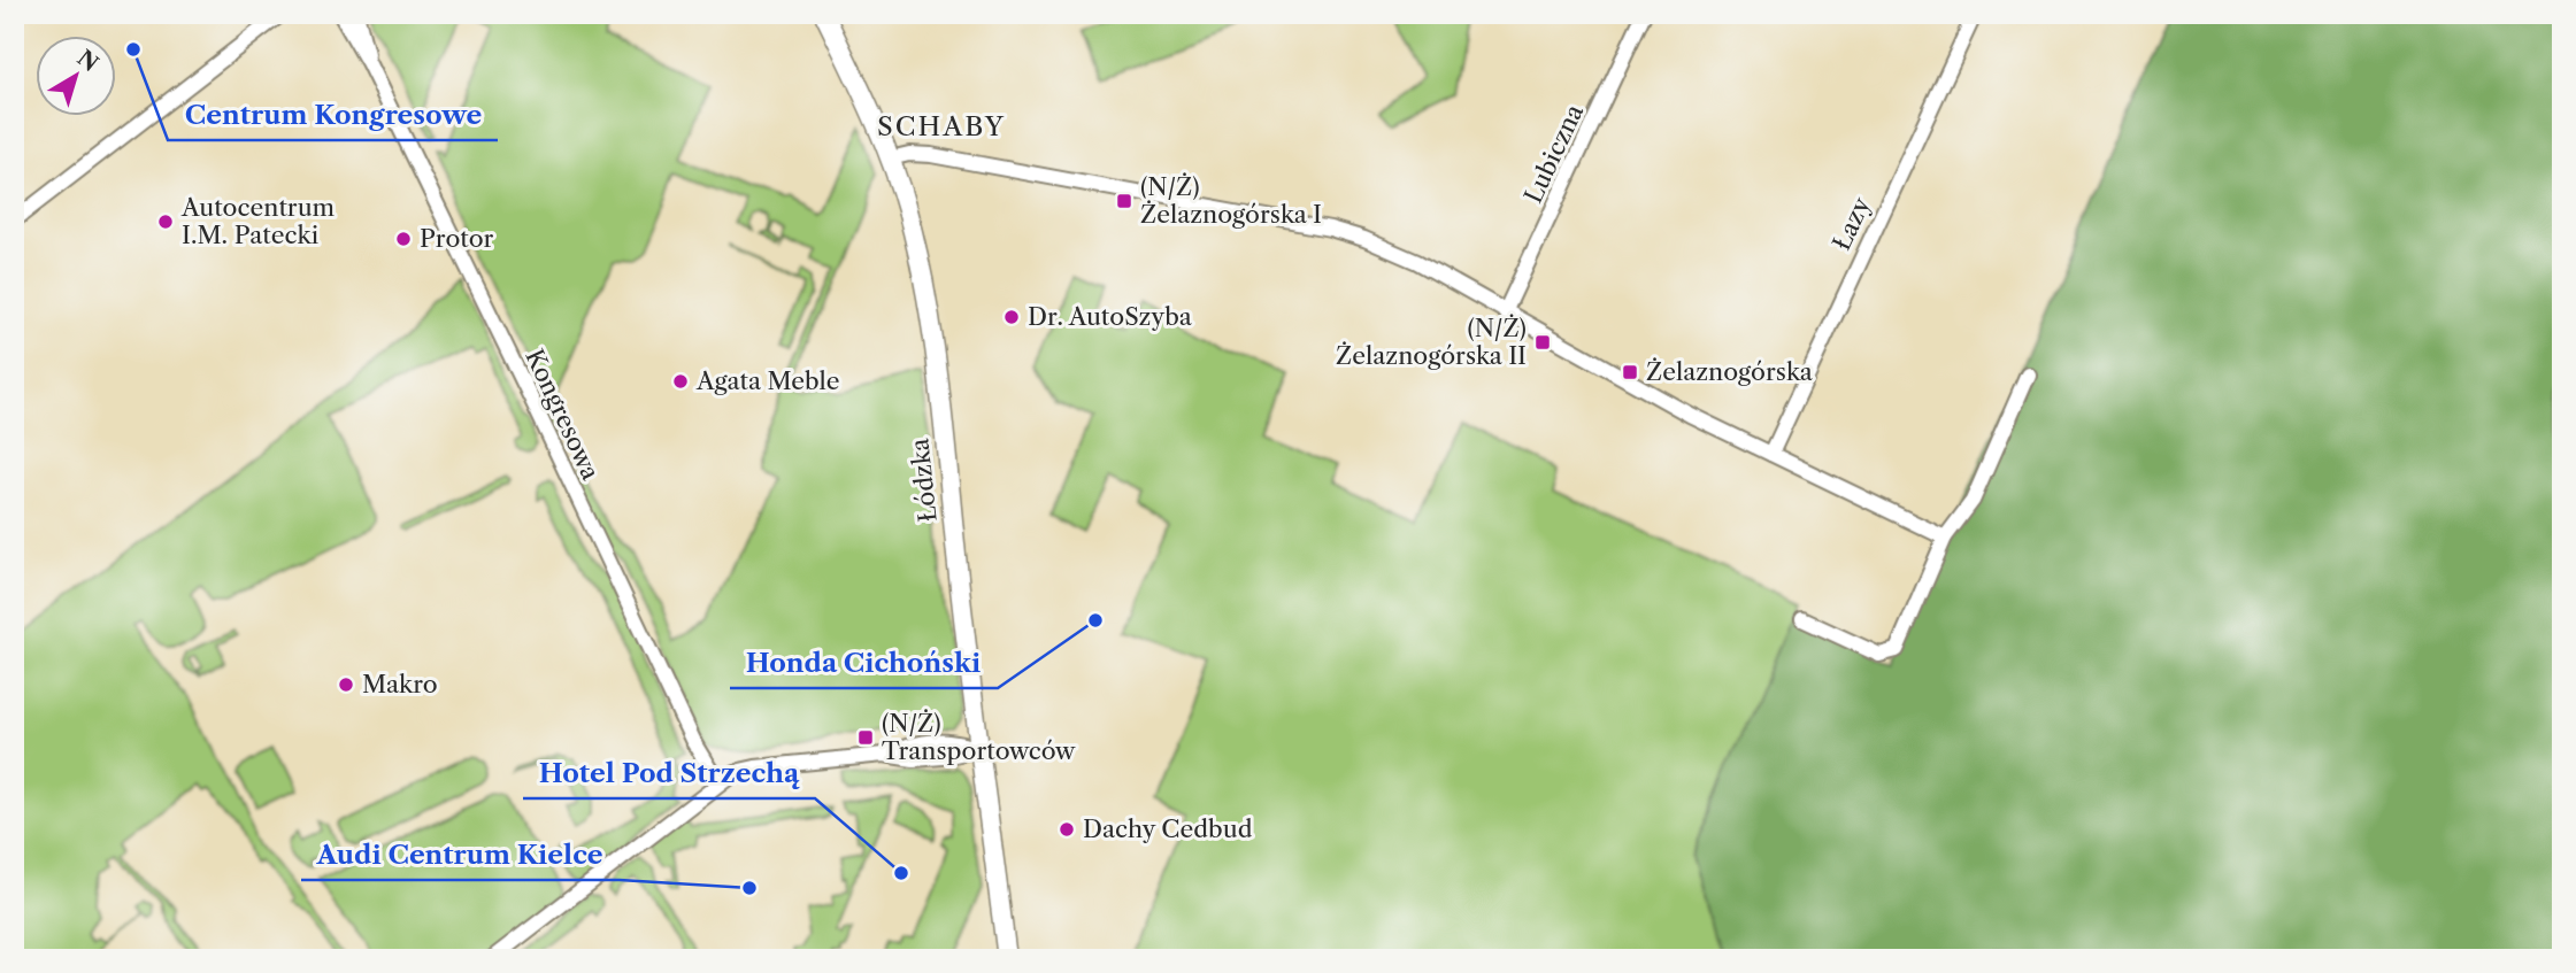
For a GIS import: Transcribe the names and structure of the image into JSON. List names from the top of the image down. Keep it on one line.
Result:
{"streets":{"main road":["Łódzka"],"street":["Lubiczna","Łazy","Kongresowa"]},"districts":["SCHABY"],"places":{"other":["Centrum Kongresowe","Autocentrum I.M. Patecki","Protor","Dr. AutoSzyba","Agata Meble","Honda Cichoński","Makro","Dachy Cedbud","Hotel Pod Strzechą","Audi Centrum Kielce"],"transit":["(N/Ż) Żelaznogórska I","(N/Ż) Żelaznogórska II","Żelaznogórska","(N/Ż) Transportowców"]},"north":"top right"}
